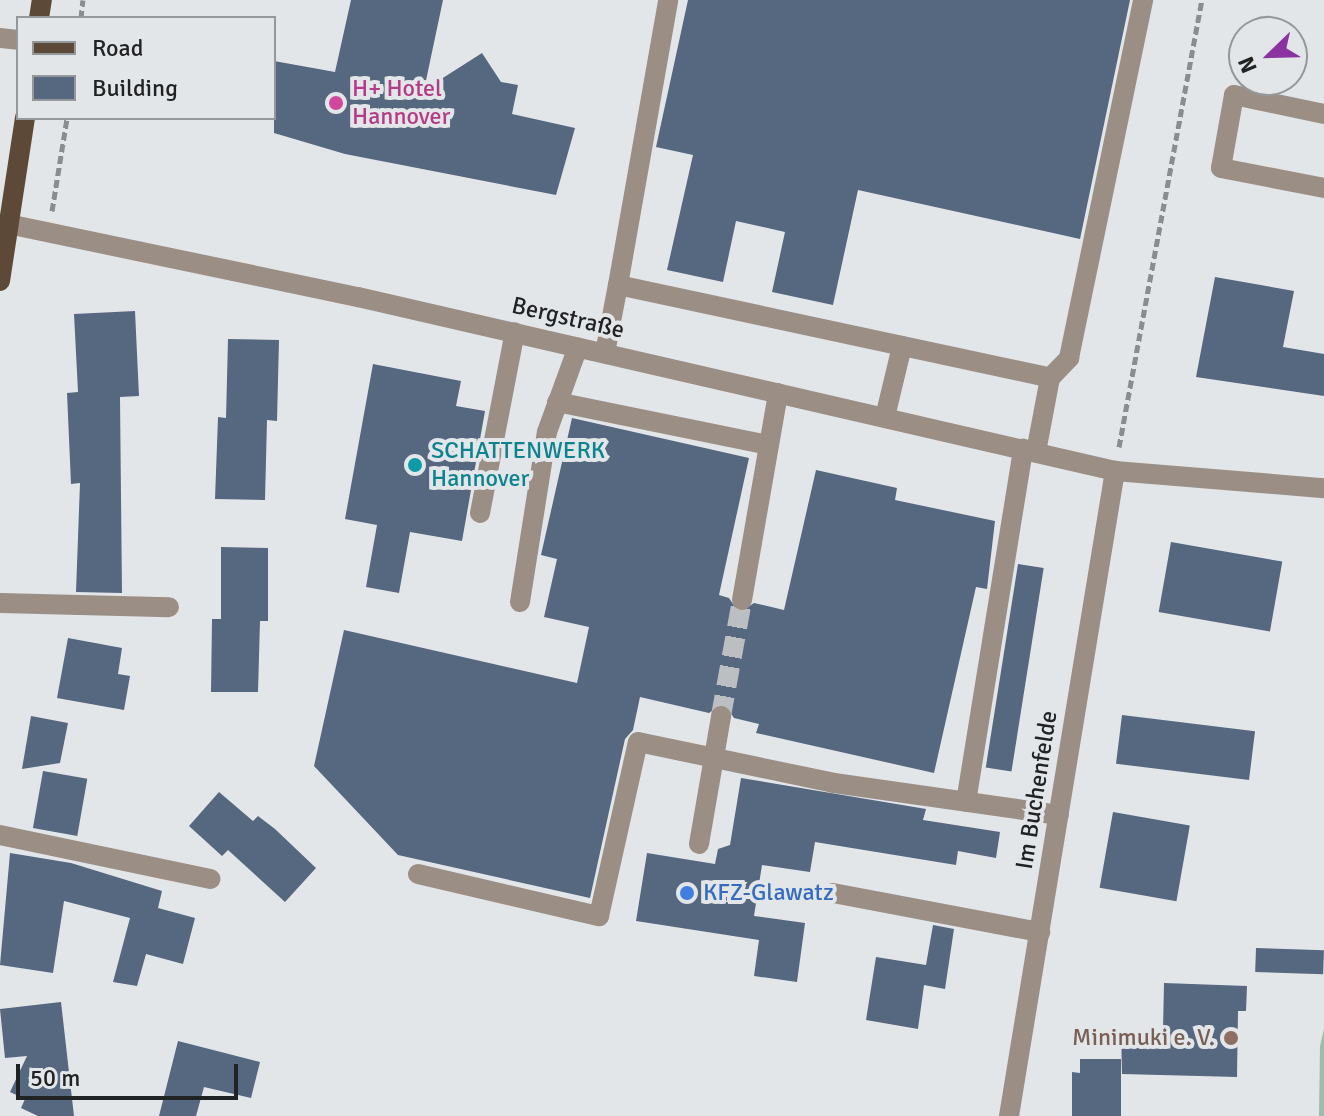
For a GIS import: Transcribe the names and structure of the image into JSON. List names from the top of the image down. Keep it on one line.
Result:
{"streets":{"street":["Bergstraße","Im Buchenfelde"]},"crossings":[["Bergstraße","Im Buchenfelde"]],"places":["H+ Hotel Hannover","SCHATTENWERK Hannover","KFZ-Glawatz","Minimuki e. V."],"legend":["Road","Building"],"scale_bar":"50 m","north":"bottom left"}
